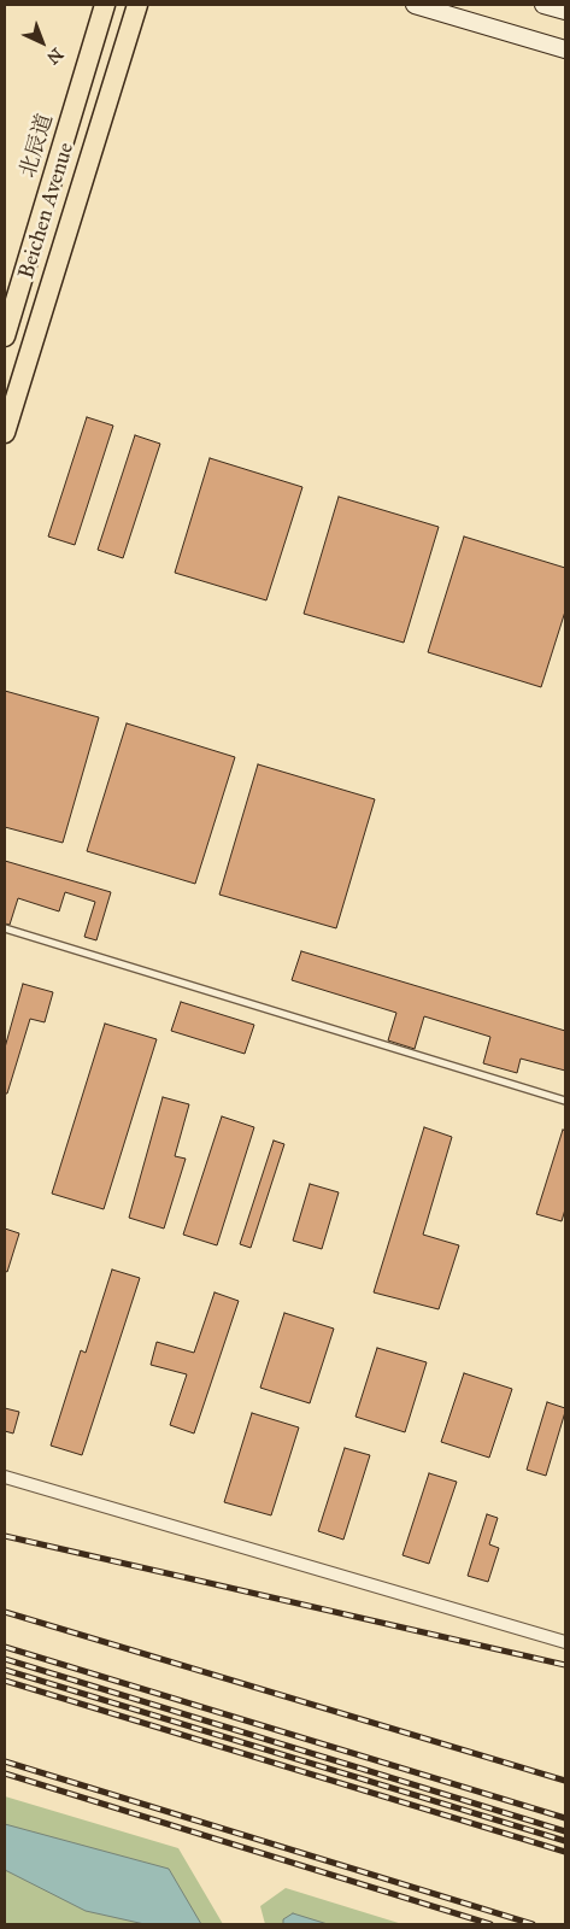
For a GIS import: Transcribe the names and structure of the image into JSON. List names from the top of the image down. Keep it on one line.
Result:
{"streets":{"main road":["北辰道","Beichen Avenue"]},"north":"bottom right"}
